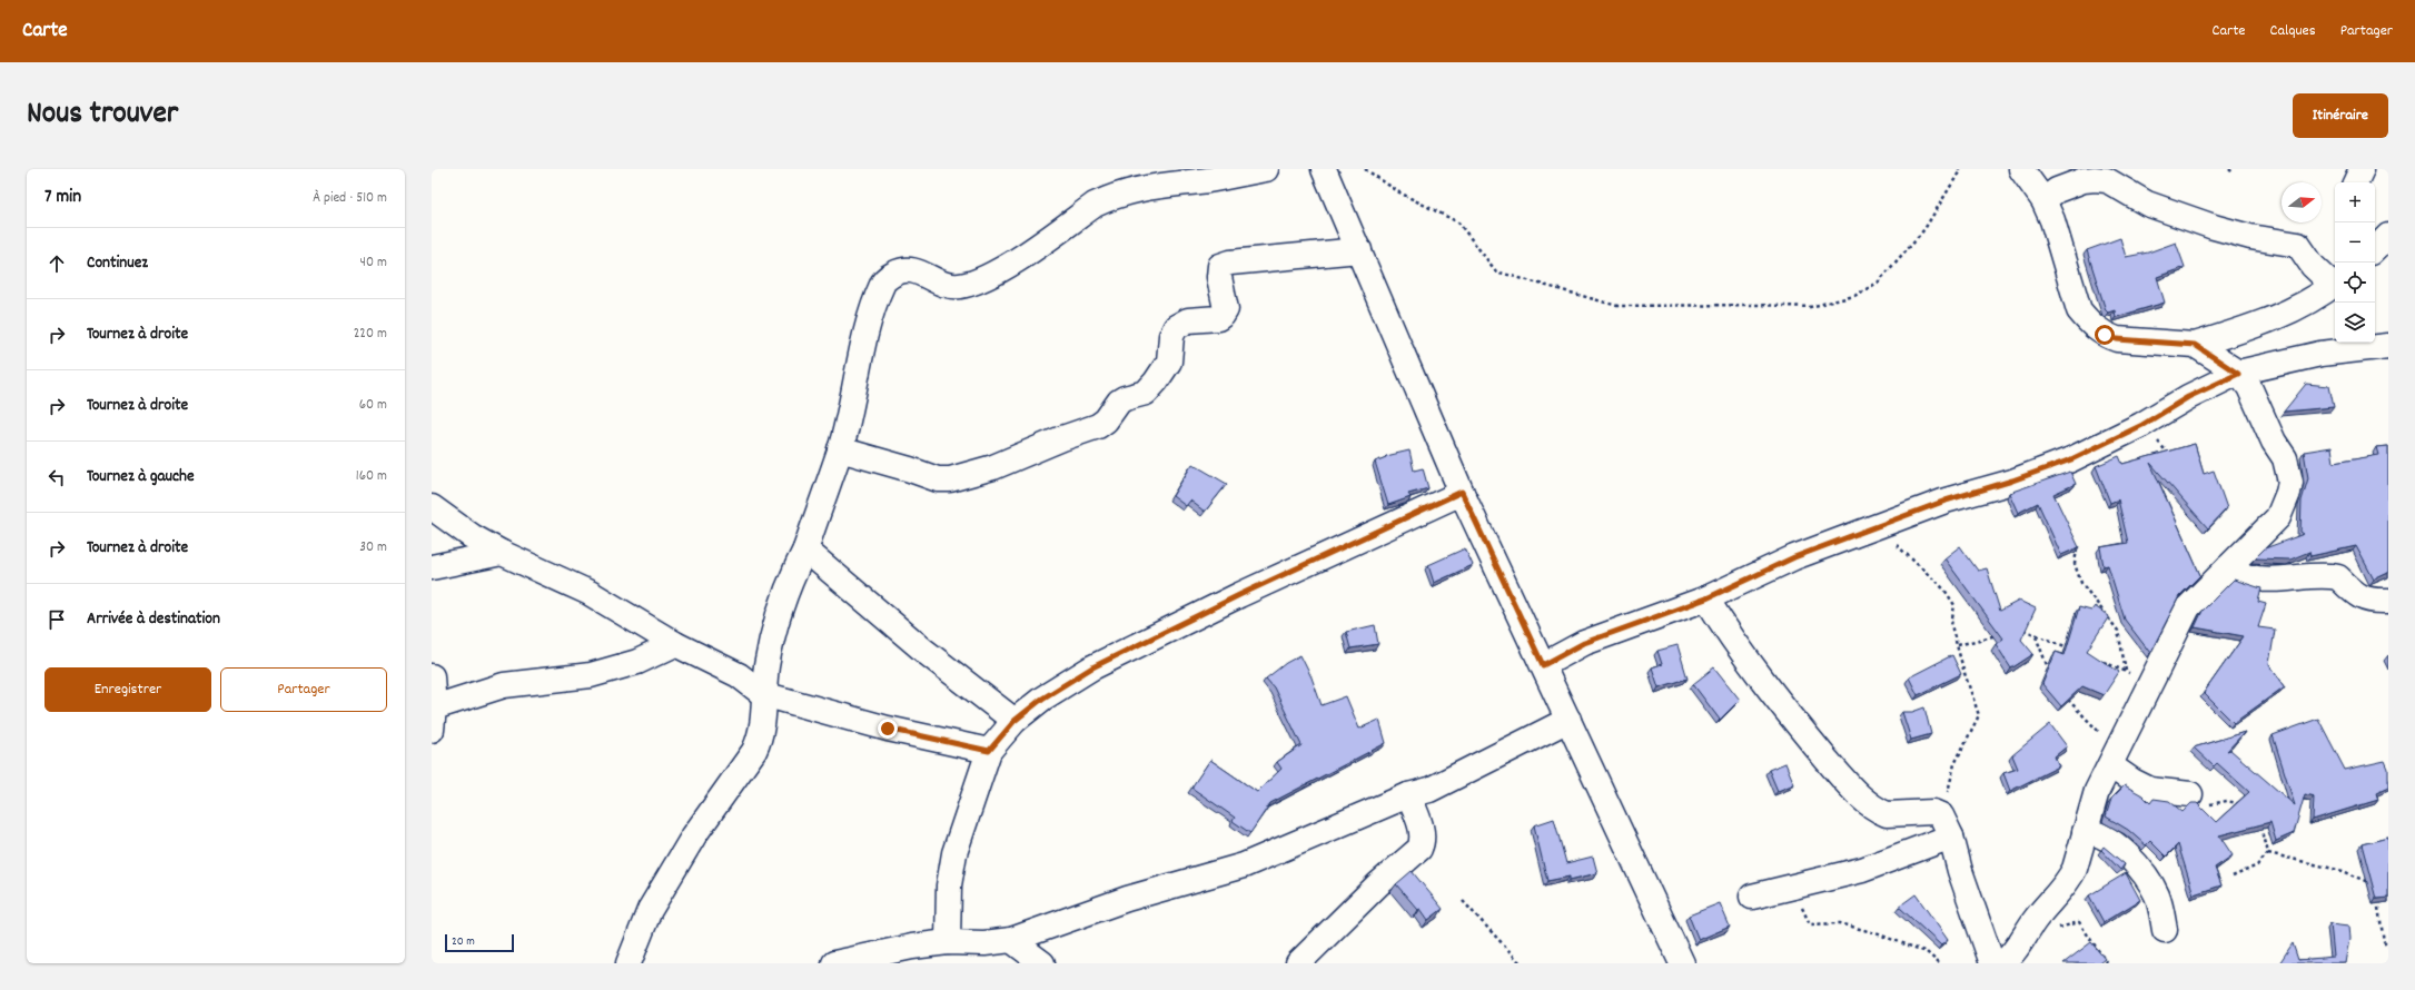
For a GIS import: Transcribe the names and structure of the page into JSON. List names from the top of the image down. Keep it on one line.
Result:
{"scale_bar":"20 m","north":"right","page":{"header":"Carte","nav":["Carte","Calques","Partager"],"title":"Nous trouver","buttons":["Itinéraire",["Enregistrer","Partager"]],"heading":["7 min","À pied · 510 m"],"map_buttons":["+","−"],"list":[["Continuez","40 m"],["Tournez à droite","220 m"],["Tournez à droite","60 m"],["Tournez à gauche","160 m"],["Tournez à droite","30 m"],"Arrivée à destination"],"scale":"20 m"}}
